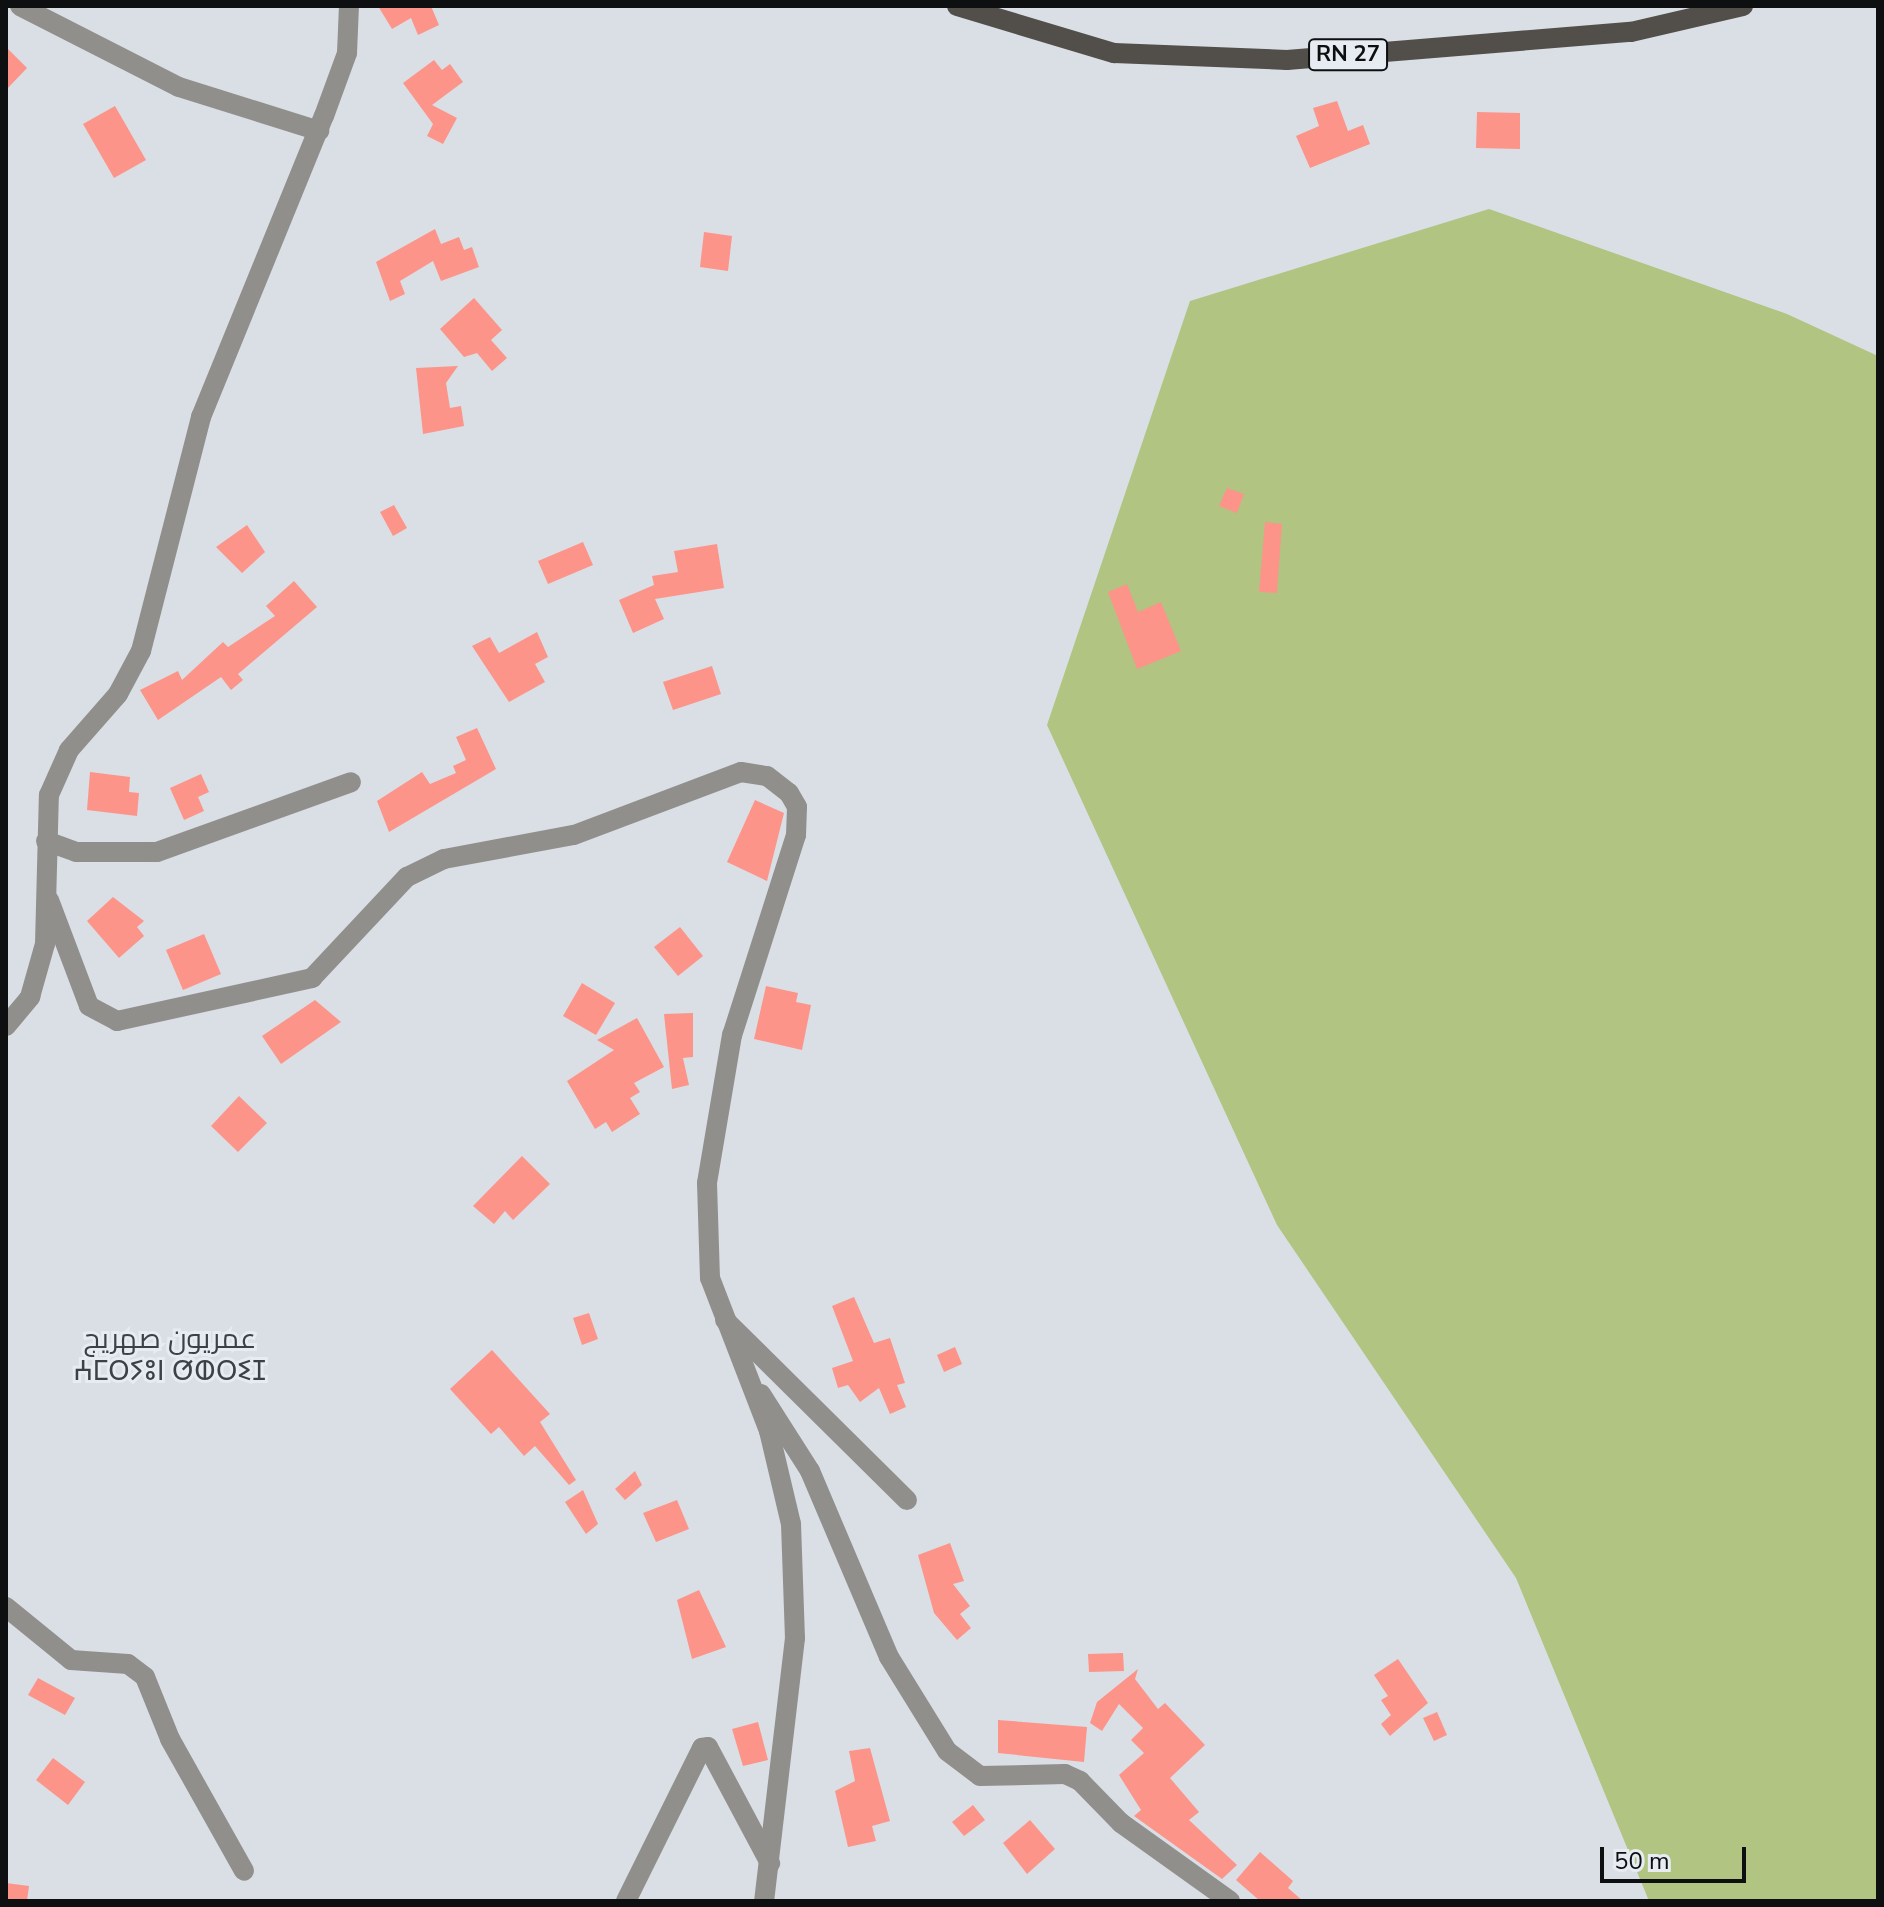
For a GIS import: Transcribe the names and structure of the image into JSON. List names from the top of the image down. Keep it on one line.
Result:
{"streets":{"main road":["RN 27"]},"districts":["عمريون صهريج ⵄⵎⵔⵢⵓⵏ ⵚⵀⵔⵉⵊ"],"scale_bar":"50 m"}
